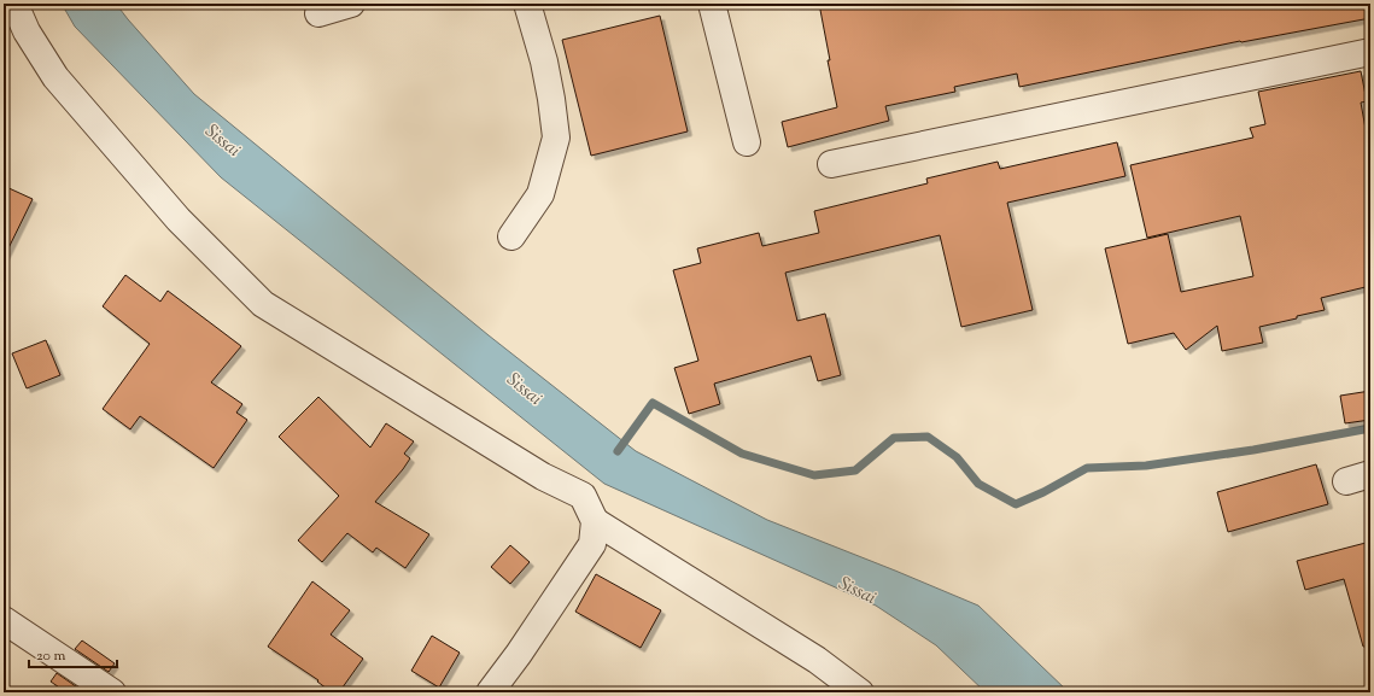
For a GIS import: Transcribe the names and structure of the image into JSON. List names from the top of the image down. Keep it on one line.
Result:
{"water":["Sissai"],"scale_bar":"20 m"}
